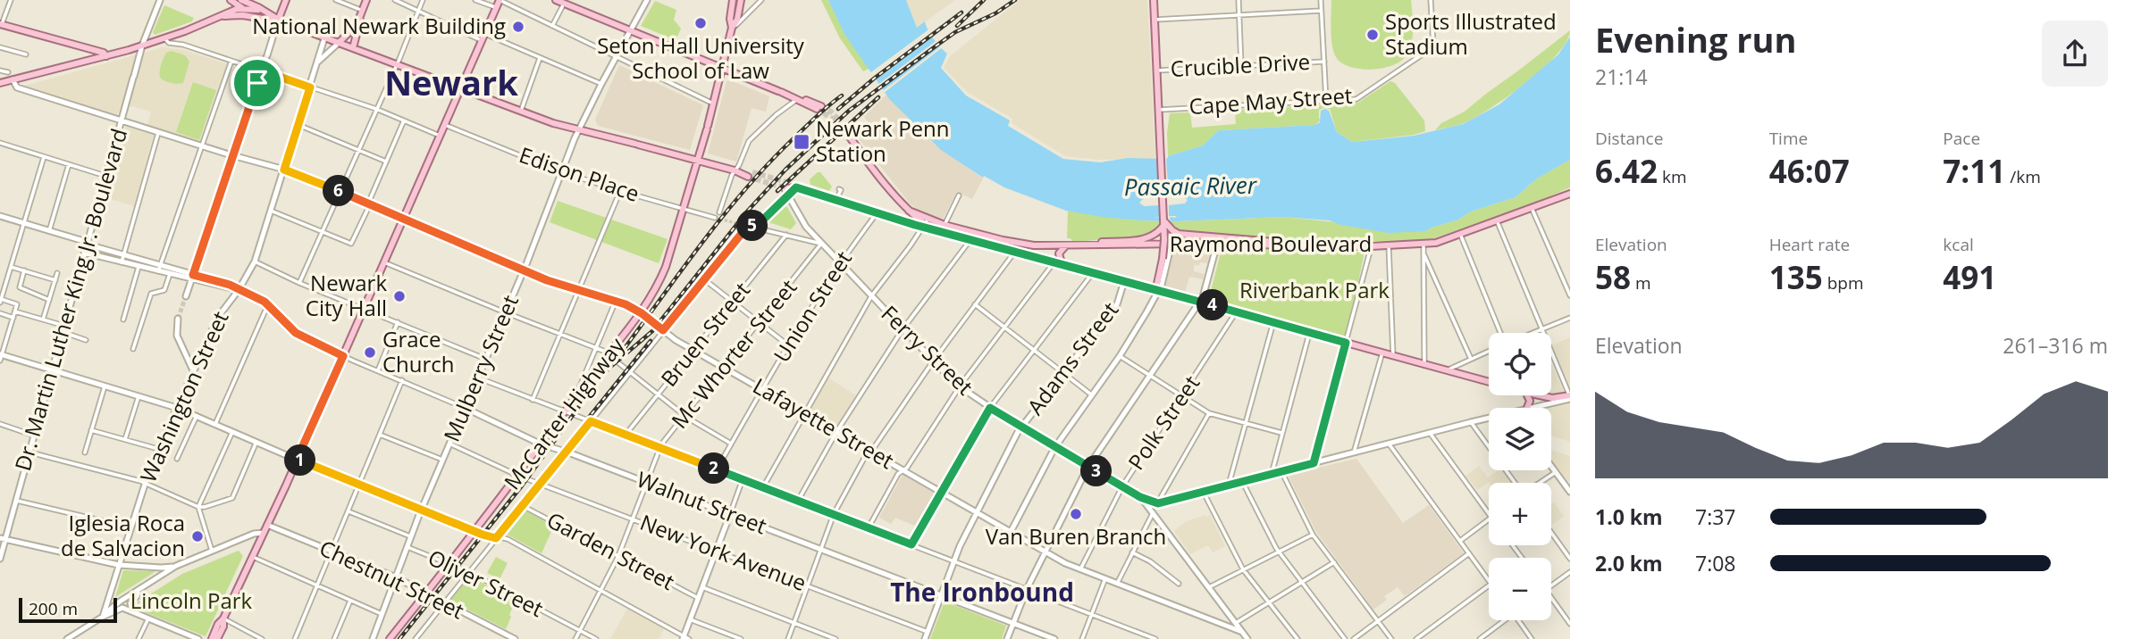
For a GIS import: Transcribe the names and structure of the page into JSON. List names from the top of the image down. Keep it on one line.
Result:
{"streets":{"main road":["Raymond Boulevard","McCarter Highway"],"street":["Crucible Drive","Cape May Street","Edison Place","Dr. Martin Luther King Jr. Boulevard","Union Street","Bruen Street","Ferry Street","Mc Whorter Street","Adams Street","Mulberry Street","Washington Street","Polk Street","Lafayette Street","Walnut Street","Garden Street","New York Avenue","Chestnut Street","Oliver Street"]},"crossings":[["Edison Place","Mulberry Street"],["Edison Place","McCarter Highway"],["Dr. Martin Luther King Jr. Boulevard","Lafayette Street"],["Union Street","Ferry Street"],["Union Street","Lafayette Street"],["Bruen Street","Lafayette Street"],["Ferry Street","Mc Whorter Street"],["Ferry Street","Adams Street"],["Ferry Street","Polk Street"],["Mc Whorter Street","Lafayette Street"],["Mc Whorter Street","Walnut Street"],["Mc Whorter Street","Garden Street"],["Mc Whorter Street","New York Avenue"],["Mc Whorter Street","Oliver Street"],["Adams Street","Lafayette Street"],["Adams Street","Walnut Street"],["Adams Street","New York Avenue"],["Mulberry Street","Lafayette Street"],["Mulberry Street","Walnut Street"],["Mulberry Street","New York Avenue"],["Mulberry Street","Chestnut Street"],["Mulberry Street","Oliver Street"],["Washington Street","Lafayette Street"],["McCarter Highway","Lafayette Street"],["McCarter Highway","Walnut Street"],["McCarter Highway","New York Avenue"],["McCarter Highway","Chestnut Street"],["McCarter Highway","Oliver Street"],["Polk Street","Lafayette Street"]],"districts":["Newark","The Ironbound"],"water":["Passaic River"],"parks":["Riverbank Park","Lincoln Park"],"places":{"other":["Seton Hall University School of Law","National Newark Building","Sports Illustrated Stadium","Newark City Hall","Grace Church","Van Buren Branch","Iglesia Roca de Salvacion"],"transit":["Newark Penn Station"]},"scale_bar":"200 m","page":{"heading":["Evening run","21:14"],"stats":[["Distance","6.42 km"],["Time","46:07"],["Pace","7:11 /km"],["Elevation","58 m"],["Heart rate","135 bpm"],["kcal","491"]],"pins":["6","5","4","1","2","3"],"chart":["Elevation","261–316 m"],"map_buttons":["+","−"],"list":[{"name":"1.0 km","note":"7:37"},{"name":"2.0 km","note":"7:08"}],"scale":"200 m"}}
